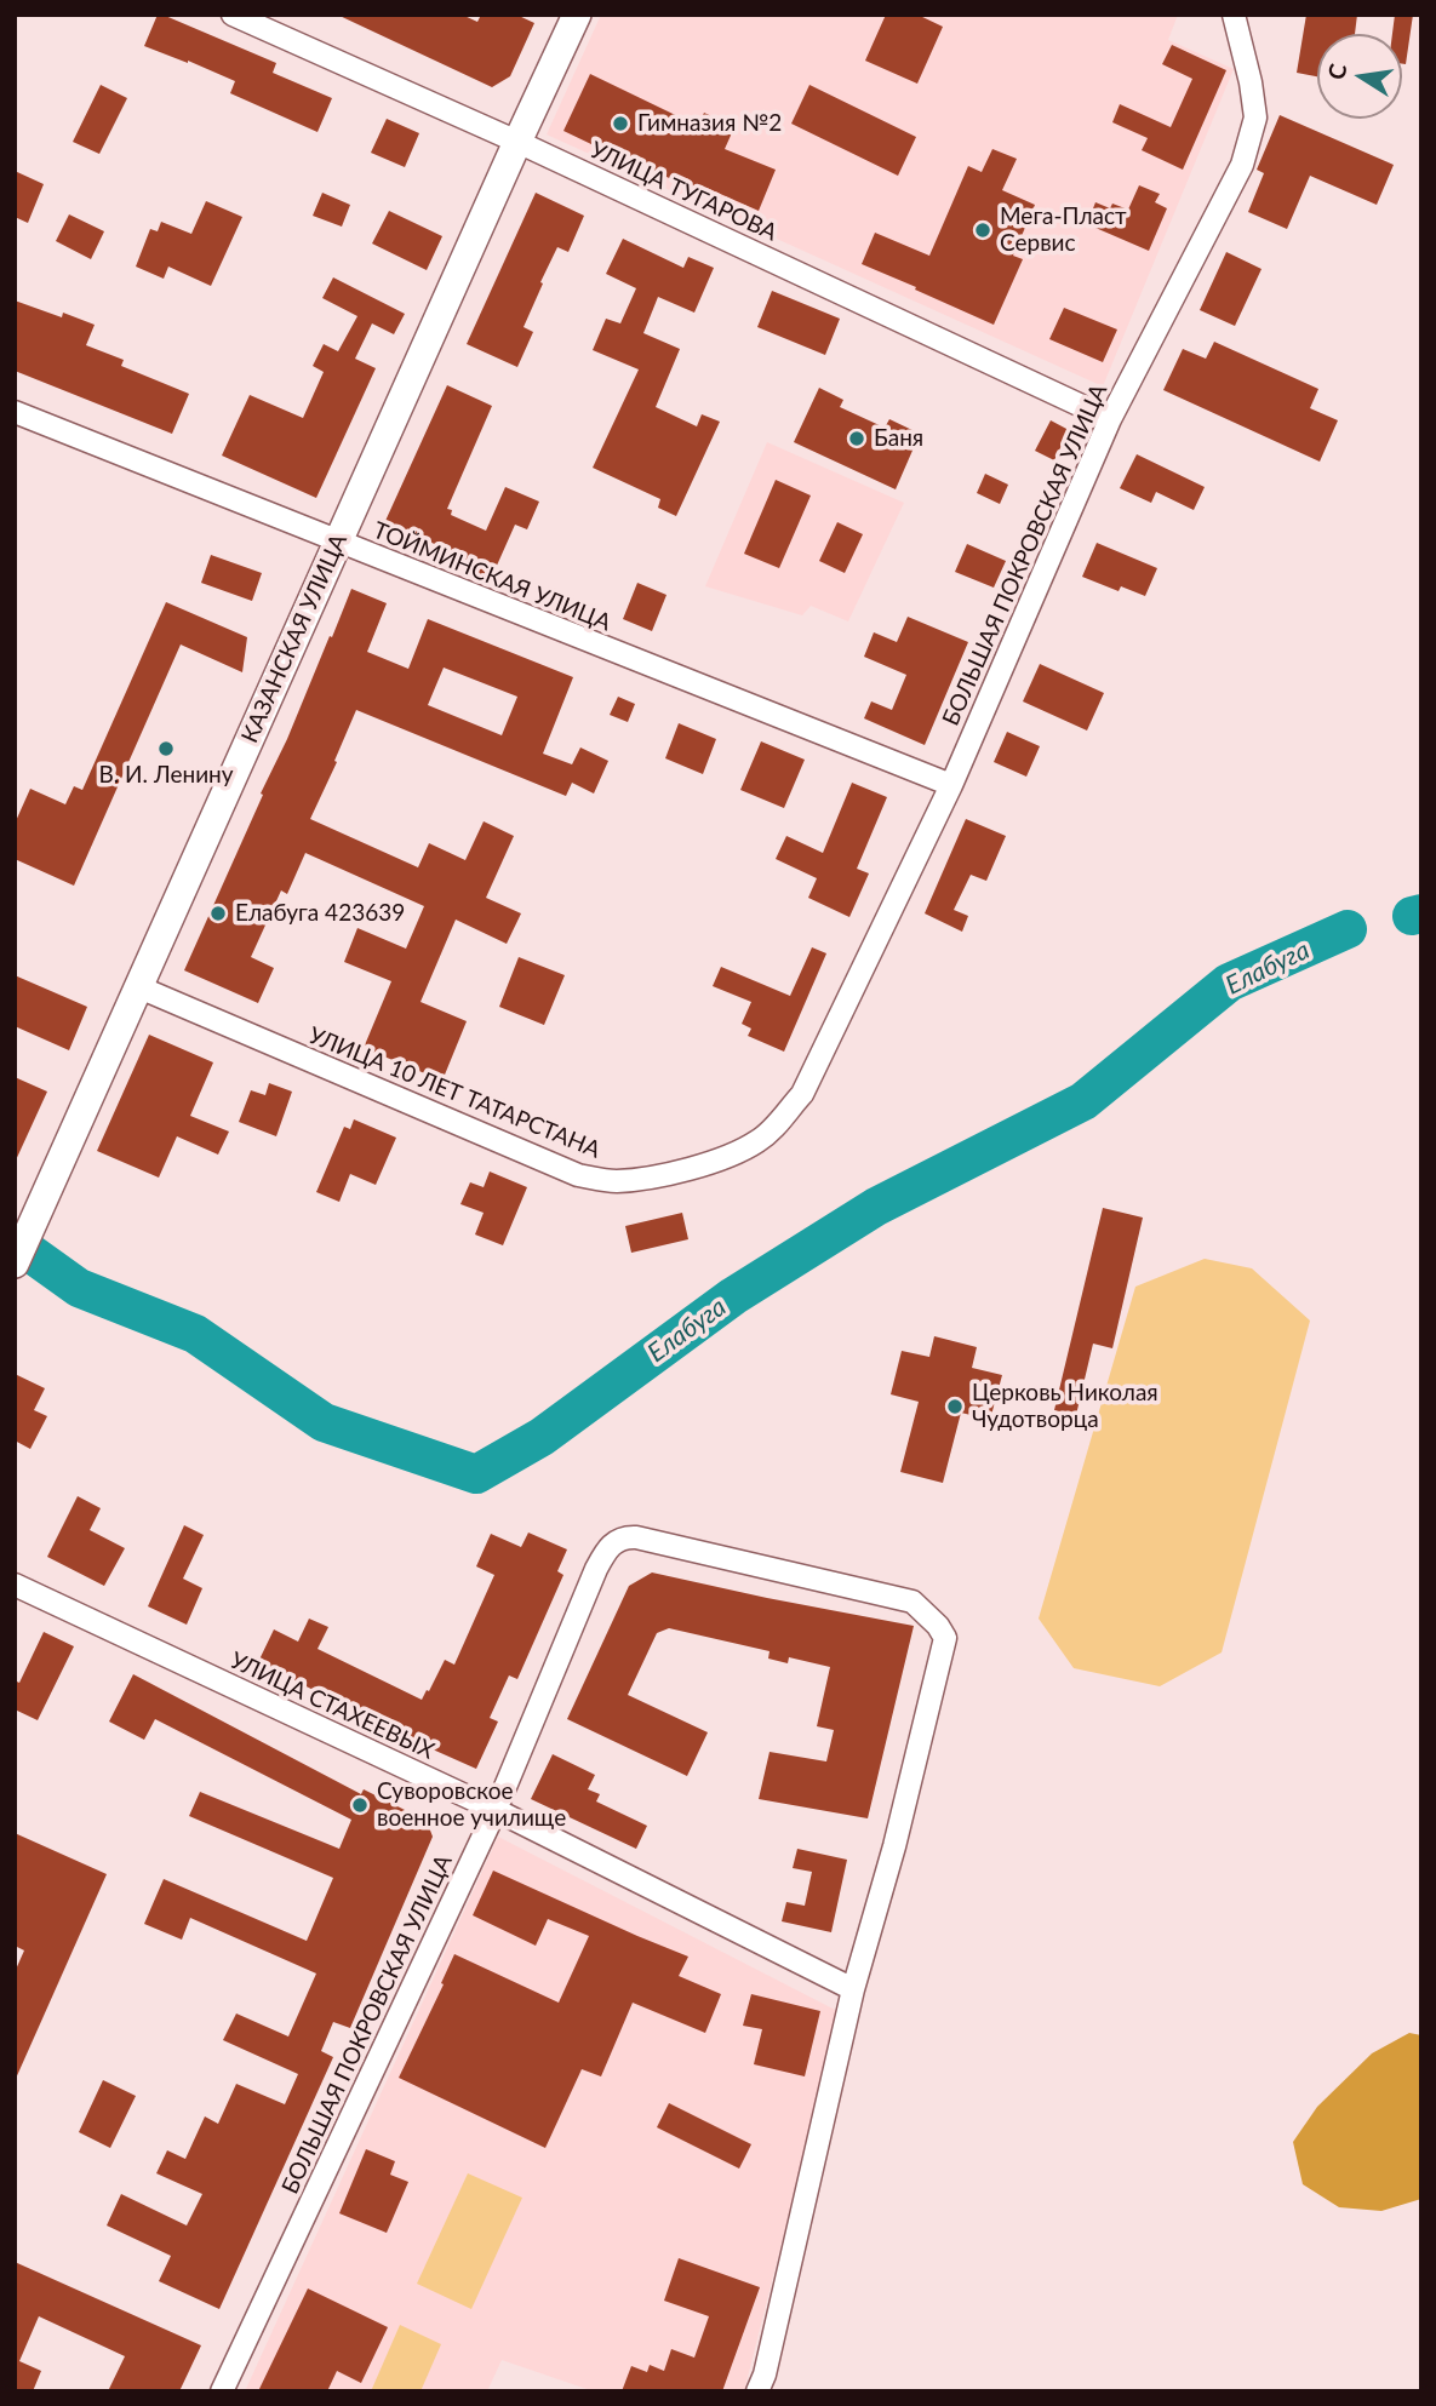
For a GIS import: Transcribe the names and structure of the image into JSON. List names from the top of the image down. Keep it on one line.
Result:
{"streets":{"street":["УЛИЦА ТУГАРОВА","БОЛЬШАЯ ПОКРОВСКАЯ УЛИЦА","ТОЙМИНСКАЯ УЛИЦА","КАЗАНСКАЯ УЛИЦА","УЛИЦА 10 ЛЕТ ТАТАРСТАНА","УЛИЦА СТАХЕЕВЫХ"]},"crossings":[["УЛИЦА ТУГАРОВА","БОЛЬШАЯ ПОКРОВСКАЯ УЛИЦА"],["УЛИЦА ТУГАРОВА","КАЗАНСКАЯ УЛИЦА"],["БОЛЬШАЯ ПОКРОВСКАЯ УЛИЦА","ТОЙМИНСКАЯ УЛИЦА"],["БОЛЬШАЯ ПОКРОВСКАЯ УЛИЦА","УЛИЦА 10 ЛЕТ ТАТАРСТАНА"],["БОЛЬШАЯ ПОКРОВСКАЯ УЛИЦА","УЛИЦА СТАХЕЕВЫХ"],["ТОЙМИНСКАЯ УЛИЦА","КАЗАНСКАЯ УЛИЦА"],["КАЗАНСКАЯ УЛИЦА","УЛИЦА 10 ЛЕТ ТАТАРСТАНА"]],"water":["Елабуга"],"places":["Гимназия №2","Мега-Пласт Сервис","Баня","В. И. Ленину","Елабуга 423639","Церковь Николая Чудотворца","Суворовское военное училище"],"north":"left"}
